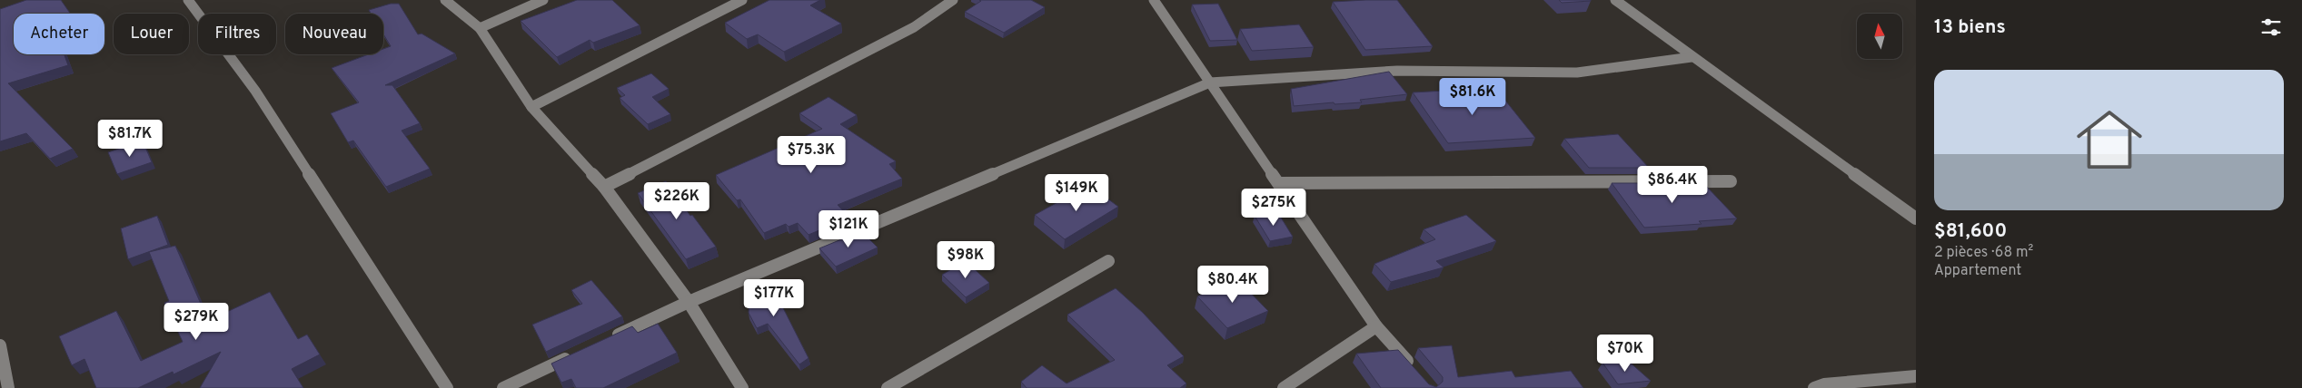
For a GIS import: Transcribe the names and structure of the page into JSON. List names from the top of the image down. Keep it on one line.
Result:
{"north":"top","page":{"heading":"13 biens","chip":["Acheter","Louer","Filtres","Nouveau"],"list":[{"name":"$81,600","note":"2 pièces · 68 m² · Appartement"}],"price":["$81.6K","$81.7K","$75.3K","$86.4K","$149K","$226K","$275K","$121K","$98K","$80.4K","$177K","$279K","$70K"]}}
